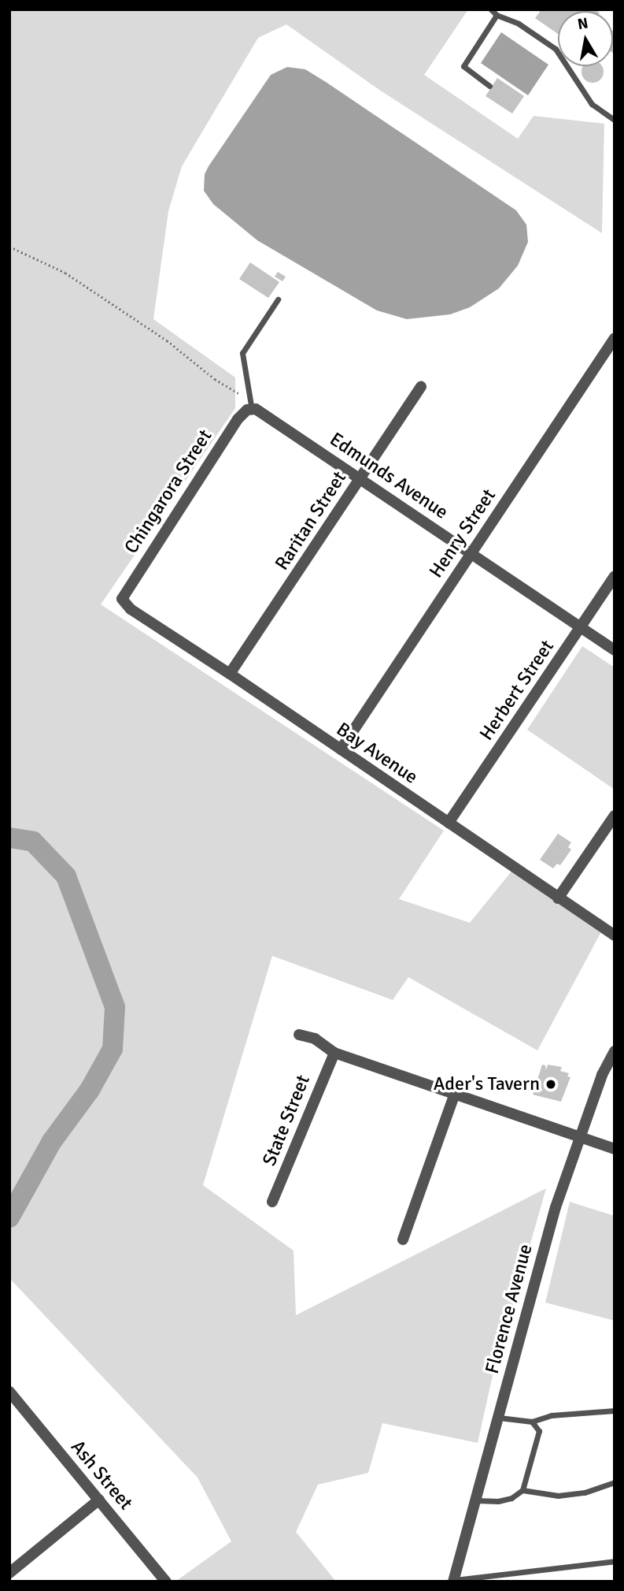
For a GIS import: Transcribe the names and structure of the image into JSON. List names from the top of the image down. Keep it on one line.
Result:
{"streets":{"street":["Edmunds Avenue","Chingarora Street","Raritan Street","Henry Street","Herbert Street","Bay Avenue","State Street","Florence Avenue","Ash Street"]},"crossings":[["Edmunds Avenue","Chingarora Street"],["Edmunds Avenue","Raritan Street"],["Edmunds Avenue","Henry Street"],["Edmunds Avenue","Herbert Street"],["Chingarora Street","Bay Avenue"],["Raritan Street","Bay Avenue"],["Henry Street","Bay Avenue"],["Herbert Street","Bay Avenue"]],"places":["Ader's Tavern"],"north":"top"}
